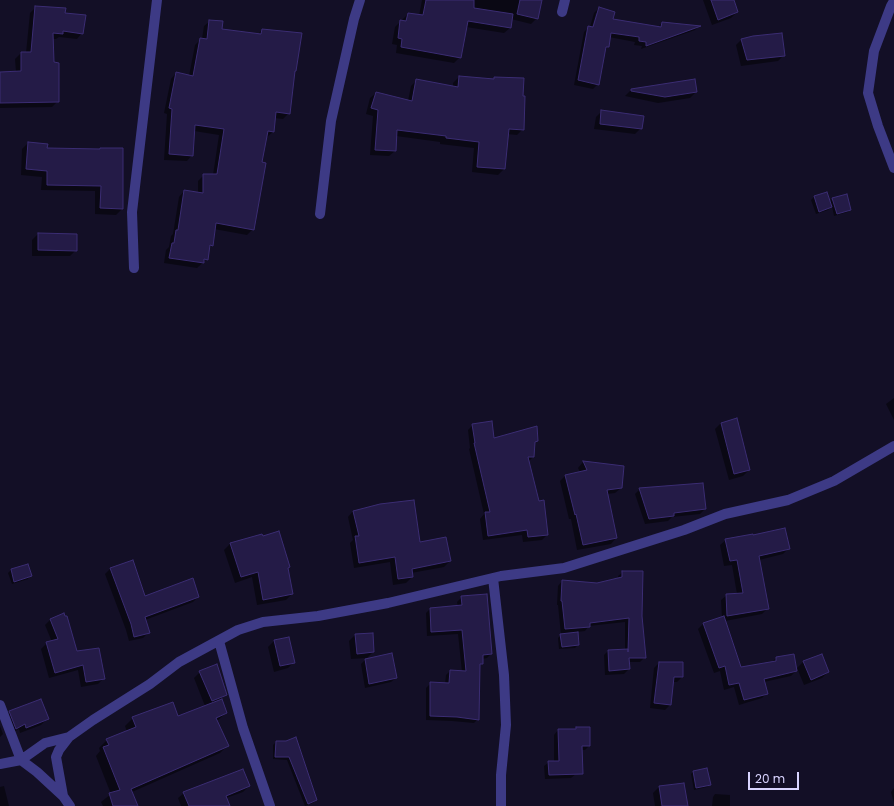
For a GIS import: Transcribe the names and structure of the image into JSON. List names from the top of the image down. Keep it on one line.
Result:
{"scale_bar":"20 m"}
